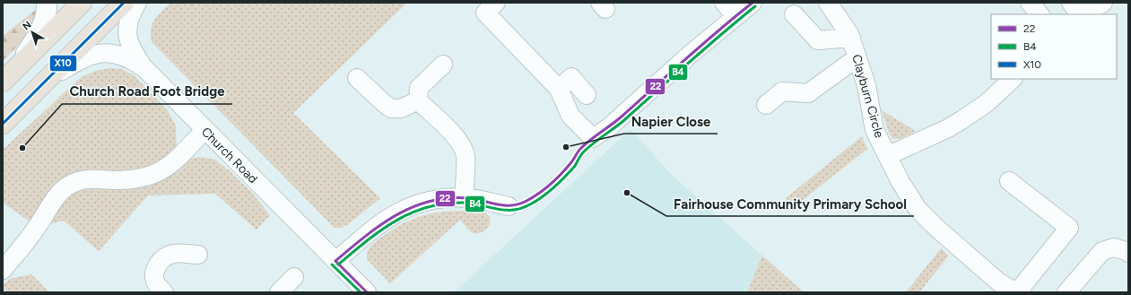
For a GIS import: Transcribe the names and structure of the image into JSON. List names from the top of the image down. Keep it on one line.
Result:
{"streets":{"street":["Clayburn Circle","Church Road"]},"places":["Napier Close","Church Road Foot Bridge","Fairhouse Community Primary School"],"lines":["transit line 22","transit line X10","transit line B4"],"legend":["22","B4","X10"],"north":"top left"}
